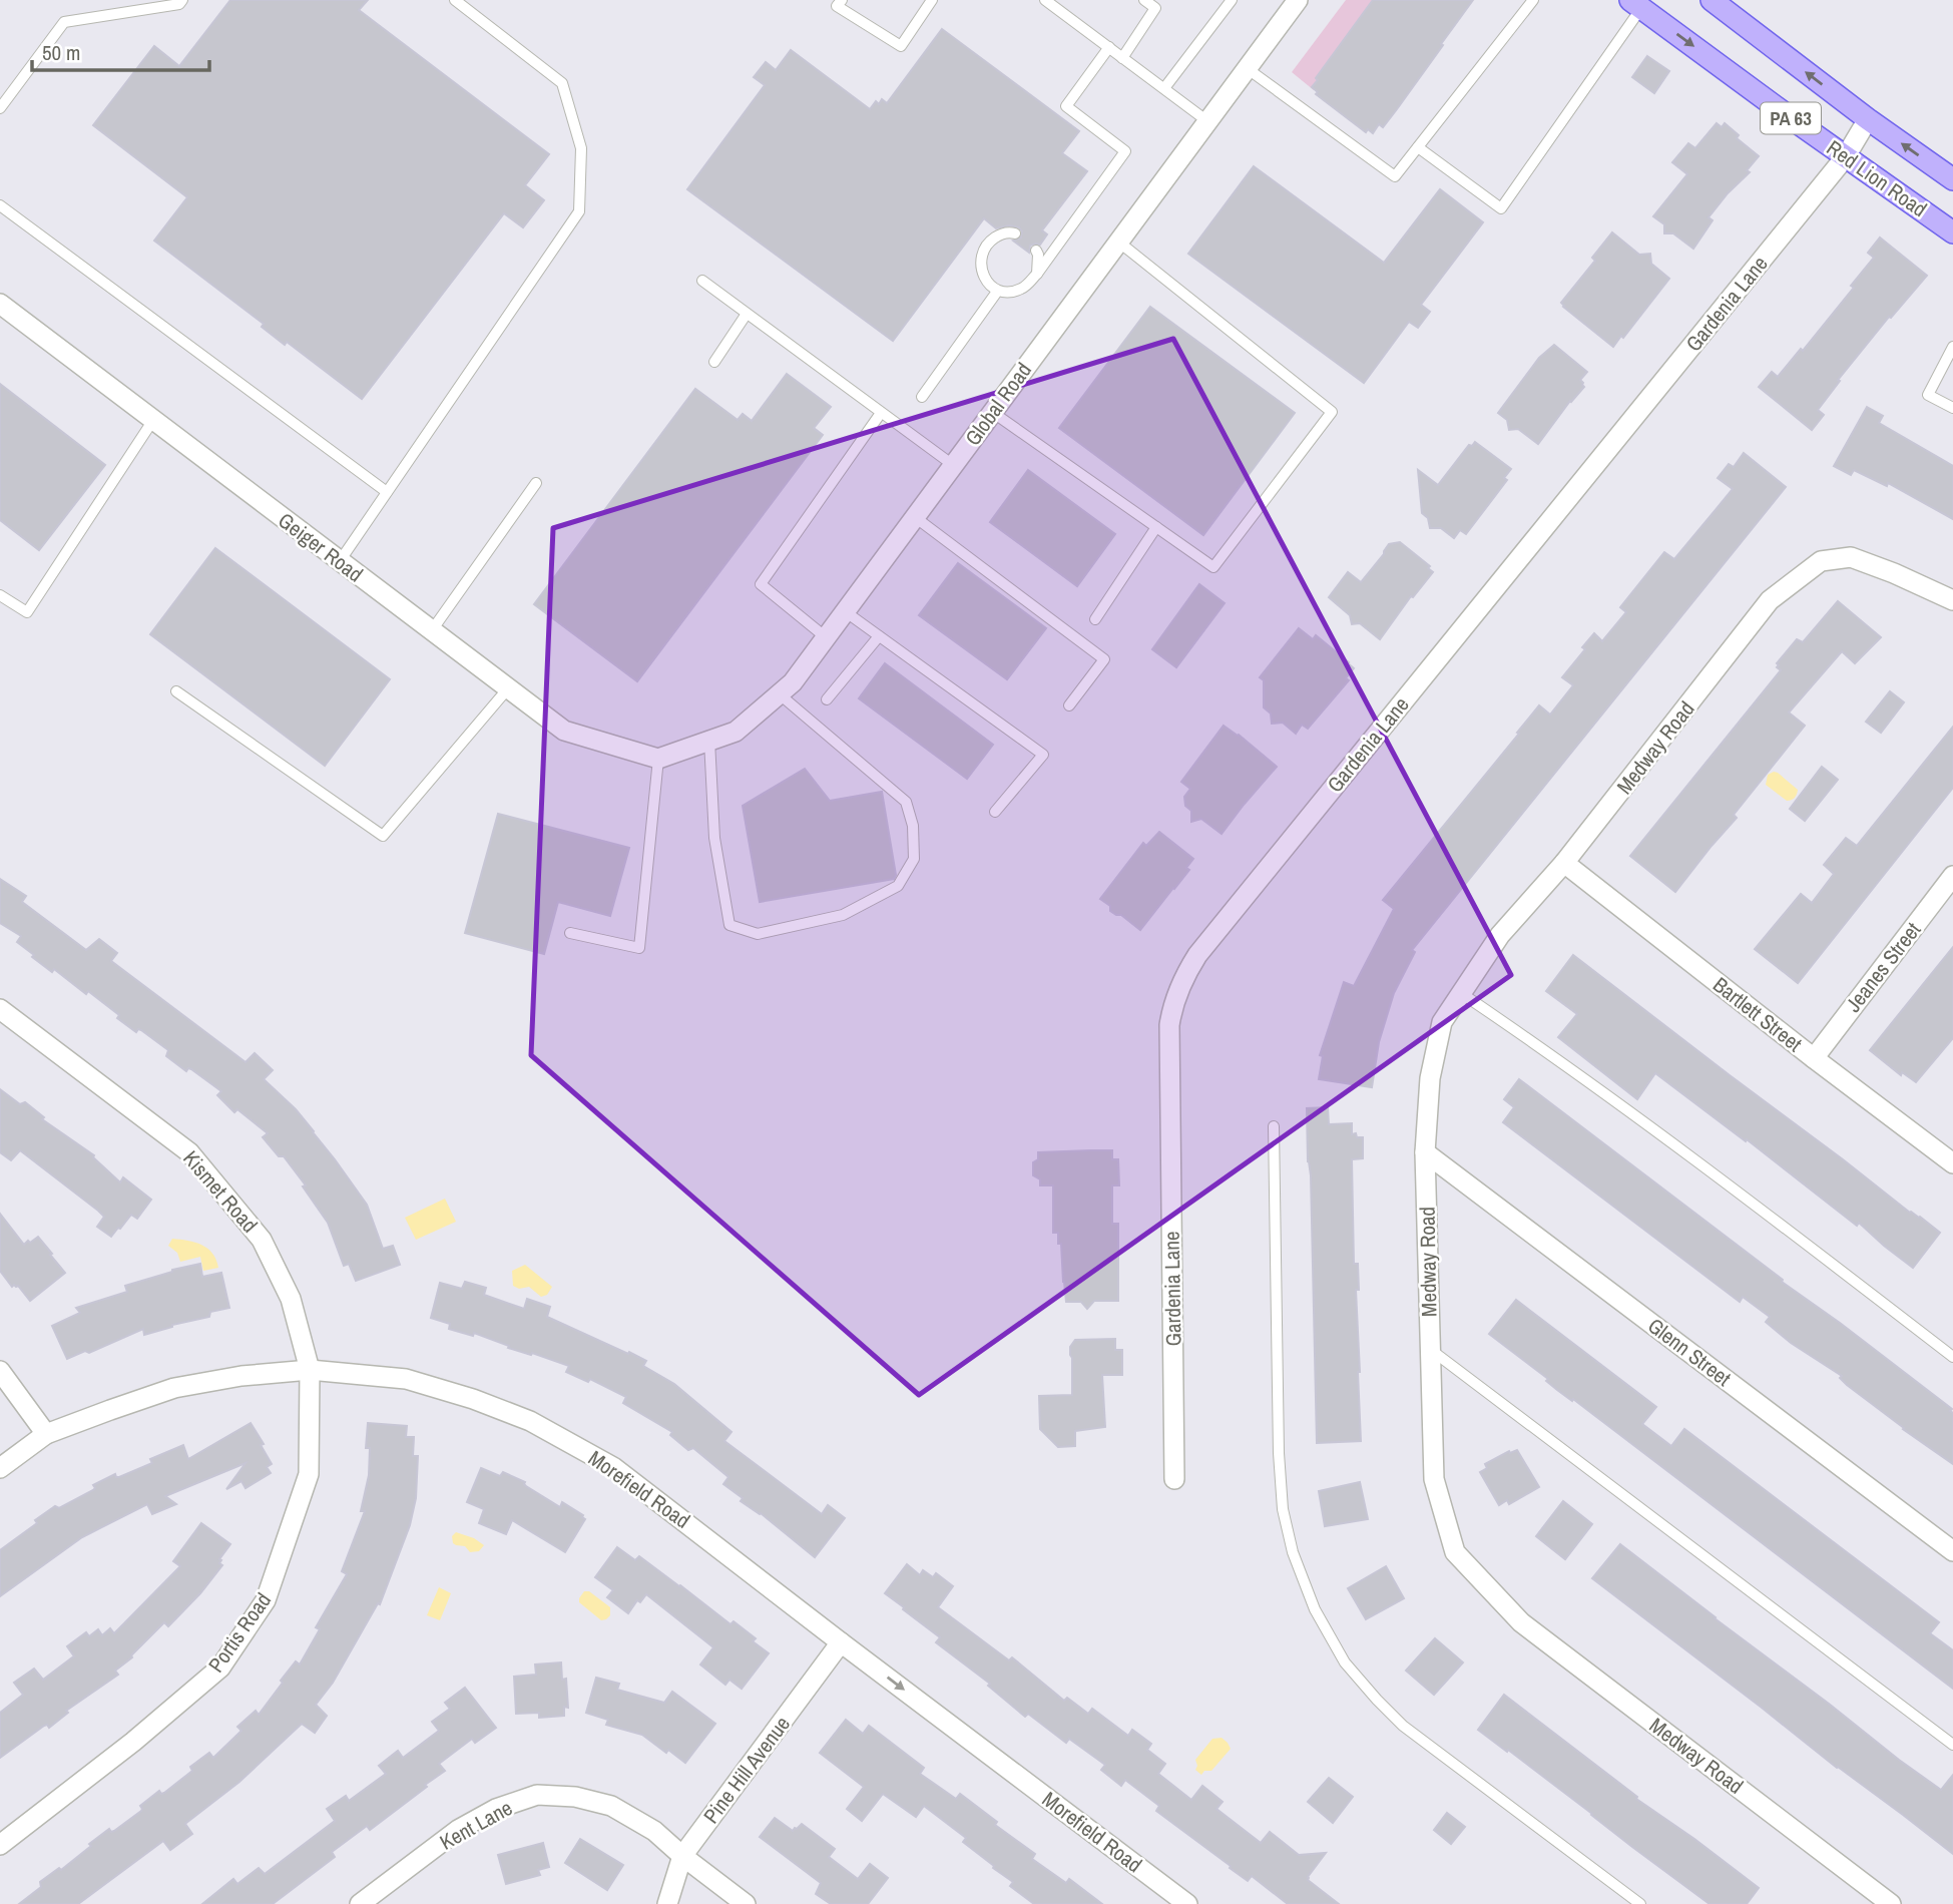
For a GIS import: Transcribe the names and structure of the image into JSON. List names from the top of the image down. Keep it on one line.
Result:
{"streets":{"main road":["PA 63","Red Lion Road"],"street":["Gardenia Lane","Global Road","Geiger Road","Medway Road","Jeanes Street","Bartlett Street","Kismet Road","Glenn Street","Morefield Road","Portis Road","Pine Hill Avenue","Kent Lane"]},"crossings":[["Red Lion Road","Gardenia Lane"],["Global Road","Geiger Road"],["Medway Road","Bartlett Street"],["Medway Road","Glenn Street"],["Jeanes Street","Bartlett Street"],["Kismet Road","Morefield Road"],["Kismet Road","Portis Road"],["Morefield Road","Portis Road"],["Morefield Road","Pine Hill Avenue"],["Pine Hill Avenue","Kent Lane"]],"scale_bar":"50 m"}
